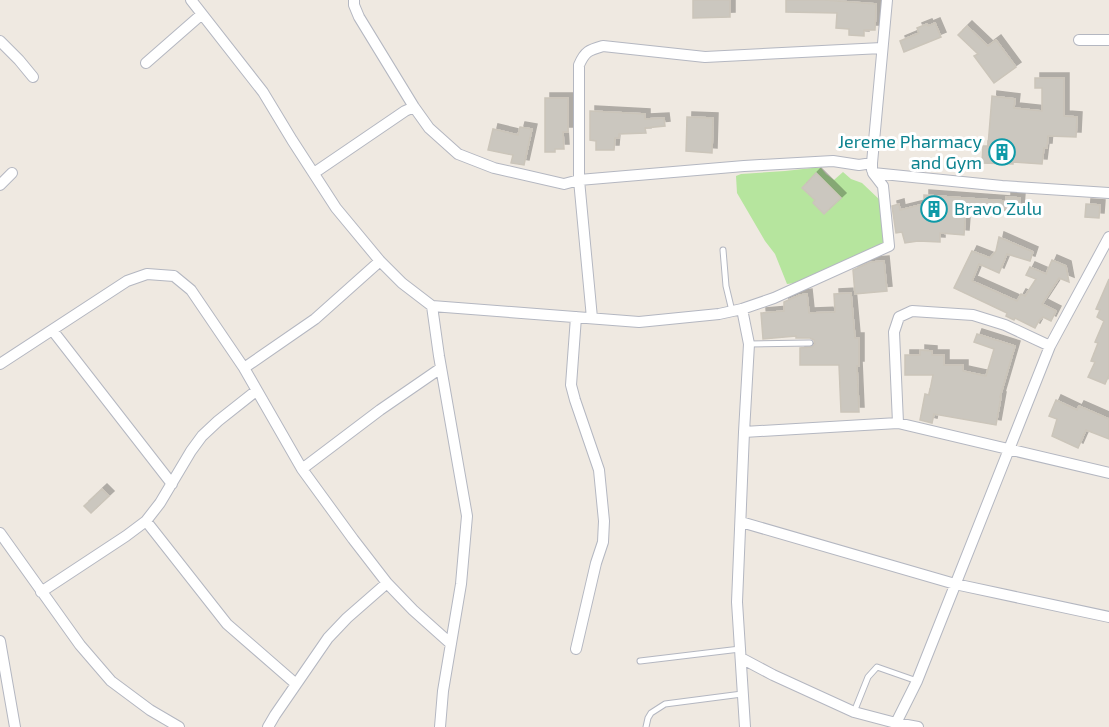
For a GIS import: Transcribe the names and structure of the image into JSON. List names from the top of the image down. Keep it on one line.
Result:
{"places":{"building":["Jereme Pharmacy and Gym","Bravo Zulu"]}}
